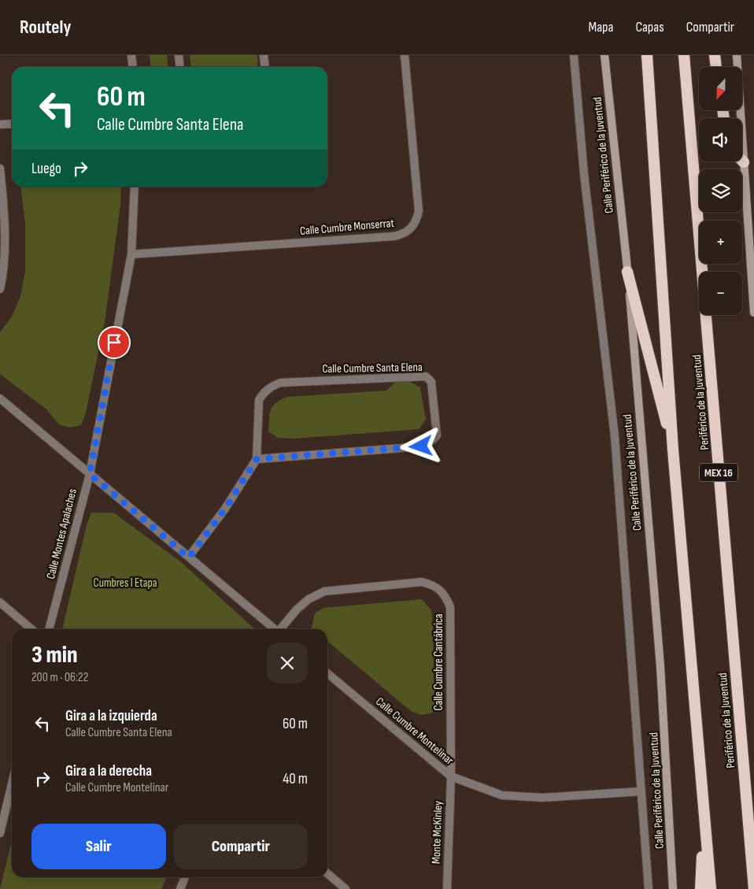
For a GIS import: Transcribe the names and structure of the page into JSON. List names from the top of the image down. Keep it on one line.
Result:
{"streets":{"highway":["Periférico de la Juventud","MEX 16"],"main road":["Calle Periférico de la Juventud"],"street":["Calle Cumbre Monserrat","Calle Cumbre Santa Elena","Calle Montes Apalaches","Calle Cumbre Cantábrica","Calle Cumbre Montelinar","Monte McKinley"]},"crossings":[["Calle Cumbre Monserrat","Calle Montes Apalaches"],["Calle Cumbre Cantábrica","Calle Cumbre Montelinar"],["Calle Cumbre Cantábrica","Monte McKinley"],["Calle Cumbre Montelinar","Monte McKinley"]],"parks":["Cumbres I Etapa"],"north":"bottom","page":{"header":"Routely","nav":["Mapa","Capas","Compartir"],"map_buttons":["+","−"],"turn":["60 m","Calle Cumbre Santa Elena"],"then":"Luego","heading":["3 min","200 m · 06:22"],"list":[{"name":"Gira a la izquierda","note":"Calle Cumbre Santa Elena","value":"60 m"},{"name":"Gira a la derecha","note":"Calle Cumbre Montelinar","value":"40 m"}],"buttons":["Salir","Compartir"]}}
